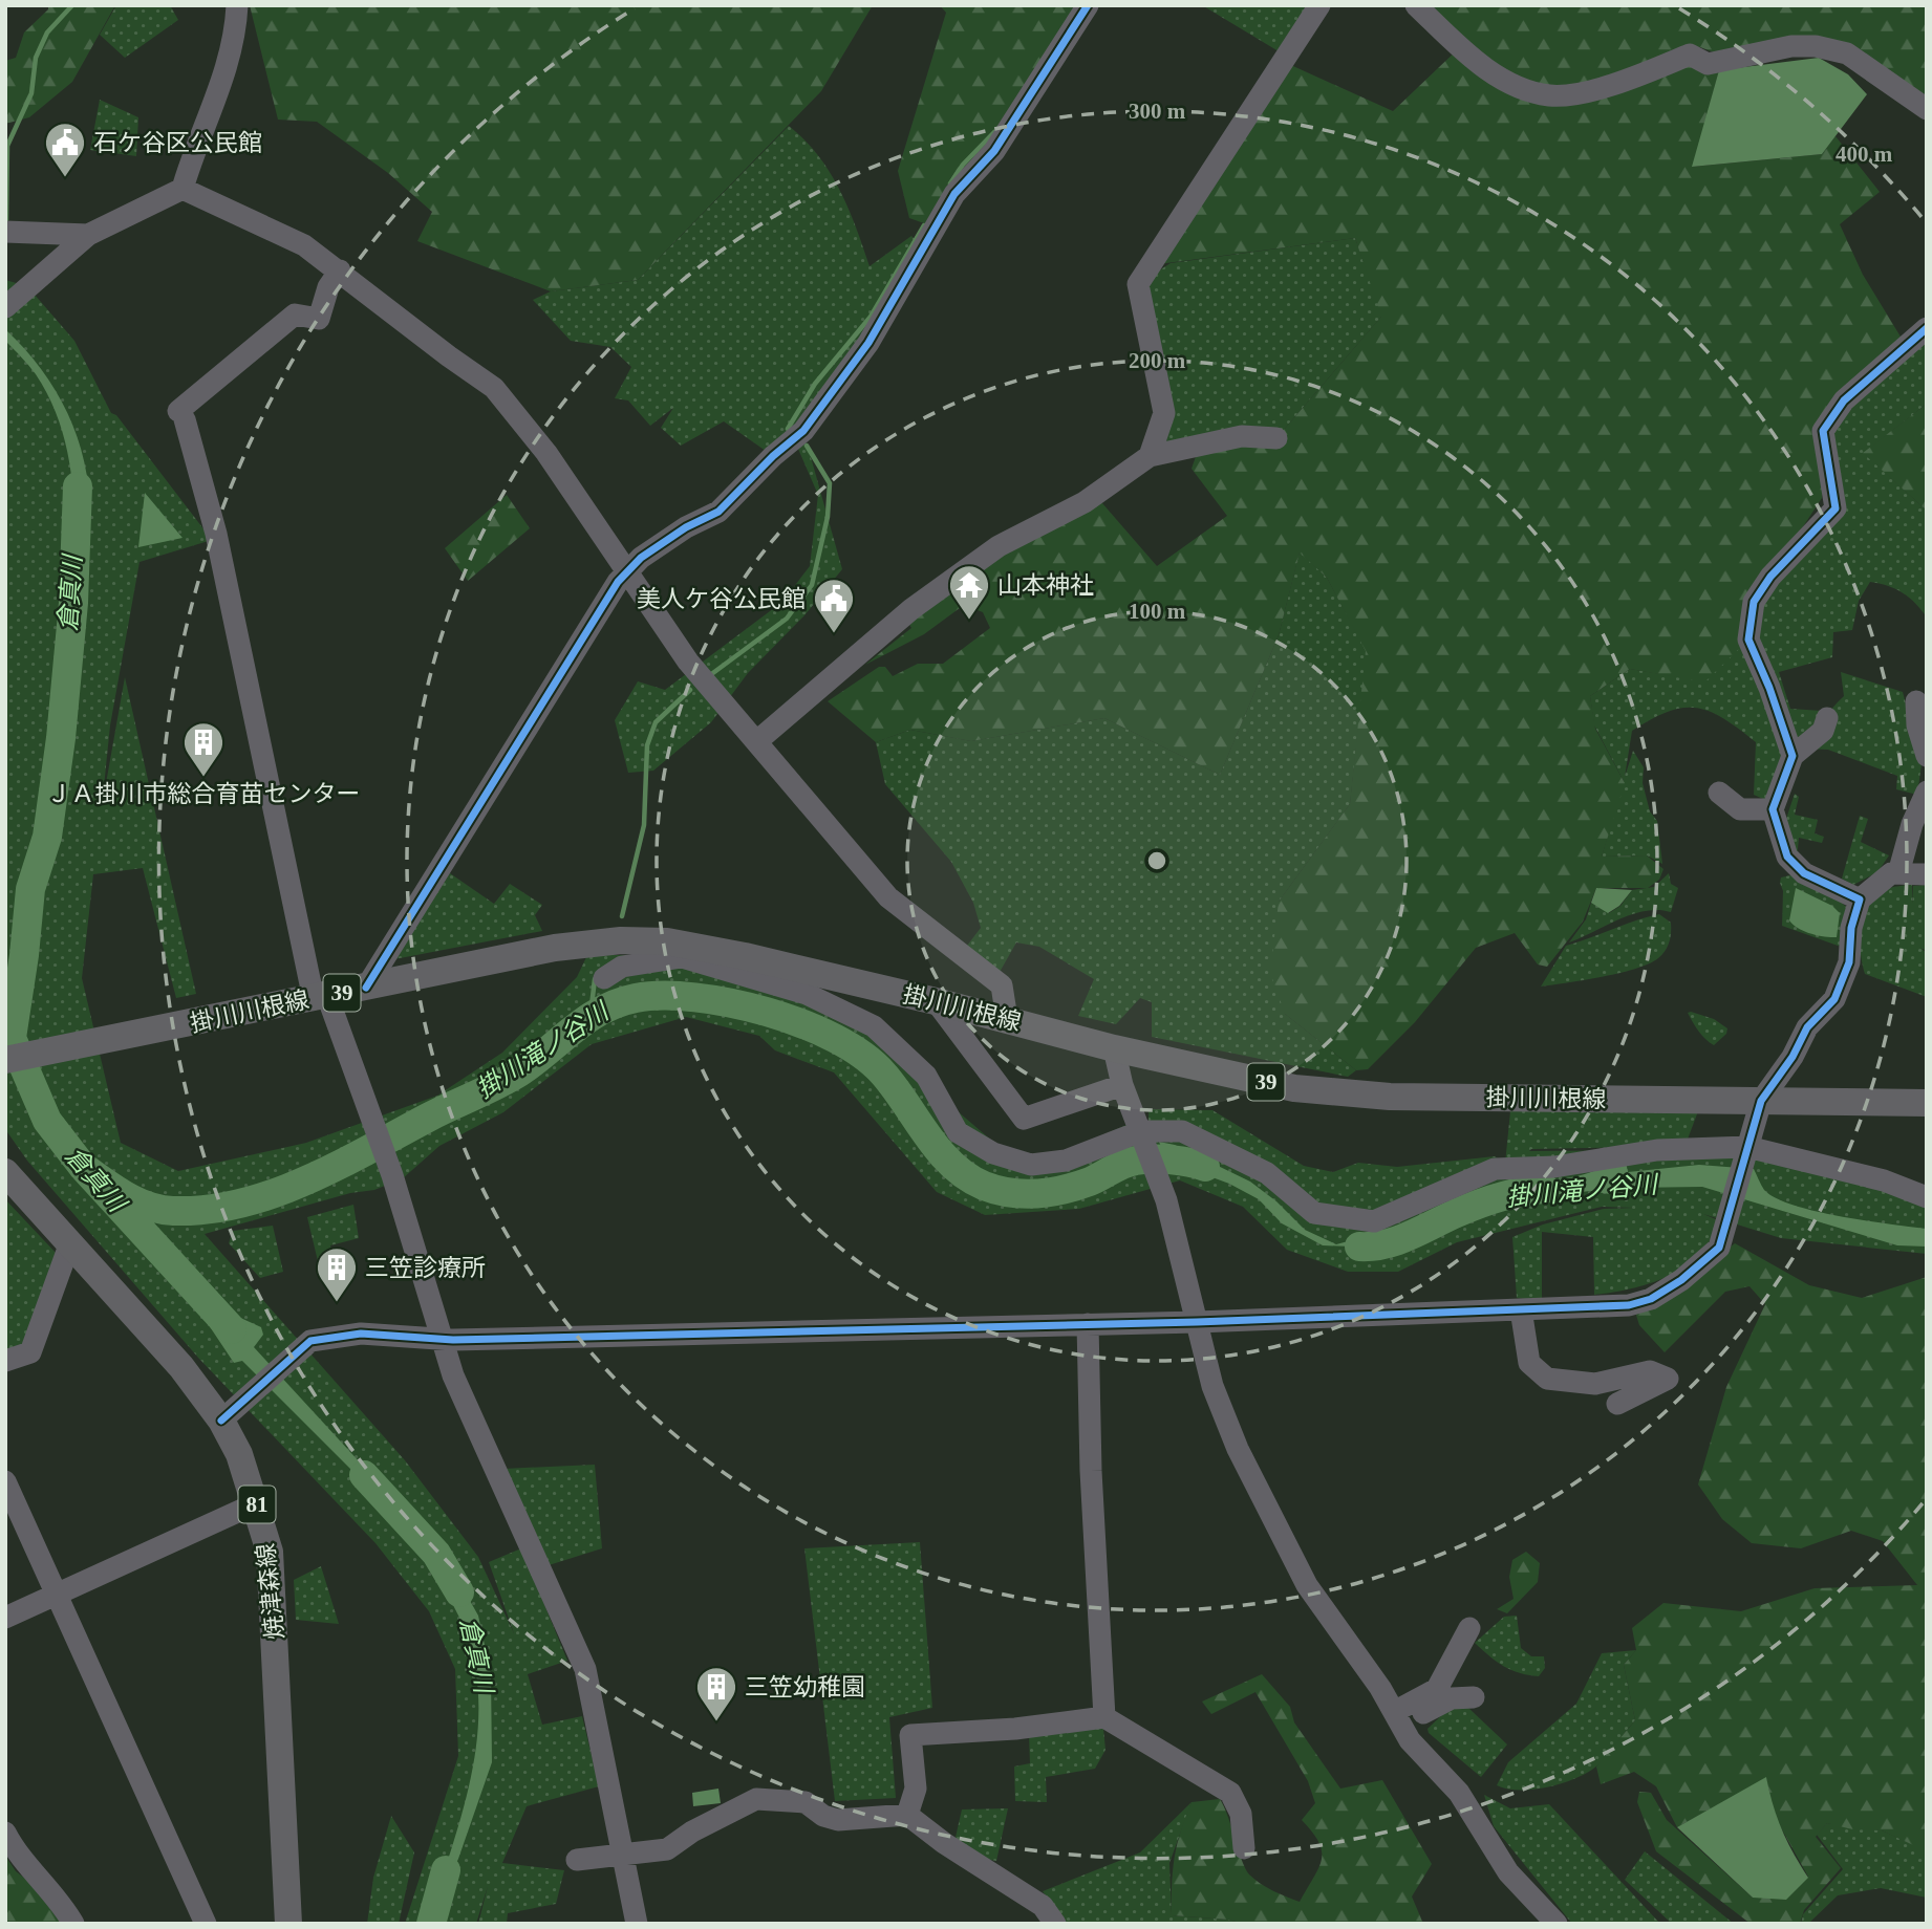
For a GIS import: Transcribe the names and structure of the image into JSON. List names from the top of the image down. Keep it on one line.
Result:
{"streets":{"main road":["39","掛川川根線","81","焼津森線"]},"water":["倉真川","掛川滝ノ谷川"],"places":{"public building":["石ケ谷区公民館","美人ケ谷公民館"],"temple":["山本神社"],"building":["ＪＡ掛川市総合育苗センター","三笠診療所","三笠幼稚園"]},"rings":["300 m","400 m","200 m","100 m"]}
